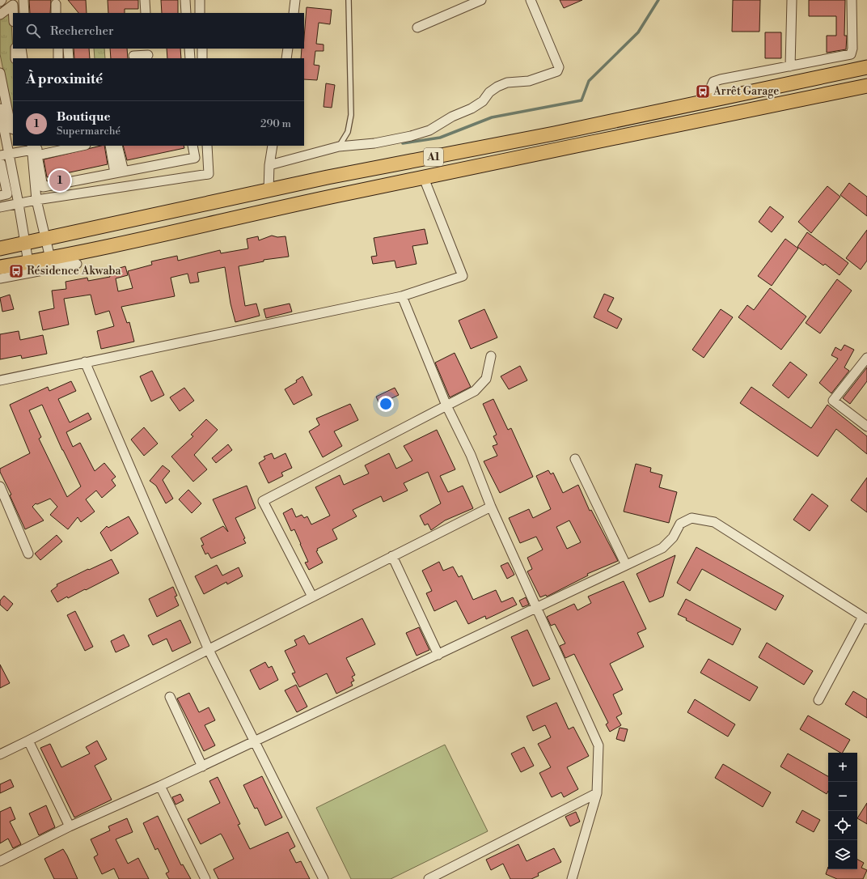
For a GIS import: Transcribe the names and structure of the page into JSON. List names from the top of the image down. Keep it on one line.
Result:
{"streets":{"main road":["A1"]},"places":{"bus stop":["Arrêt Garage","Résidence Akwaba"]},"page":{"search":"Rechercher","heading":"À proximité","list":[{"mark":"1","name":"Boutique","note":"Supermarché","value":"290 m"}],"pins":"1","map_buttons":["+","−"]}}
